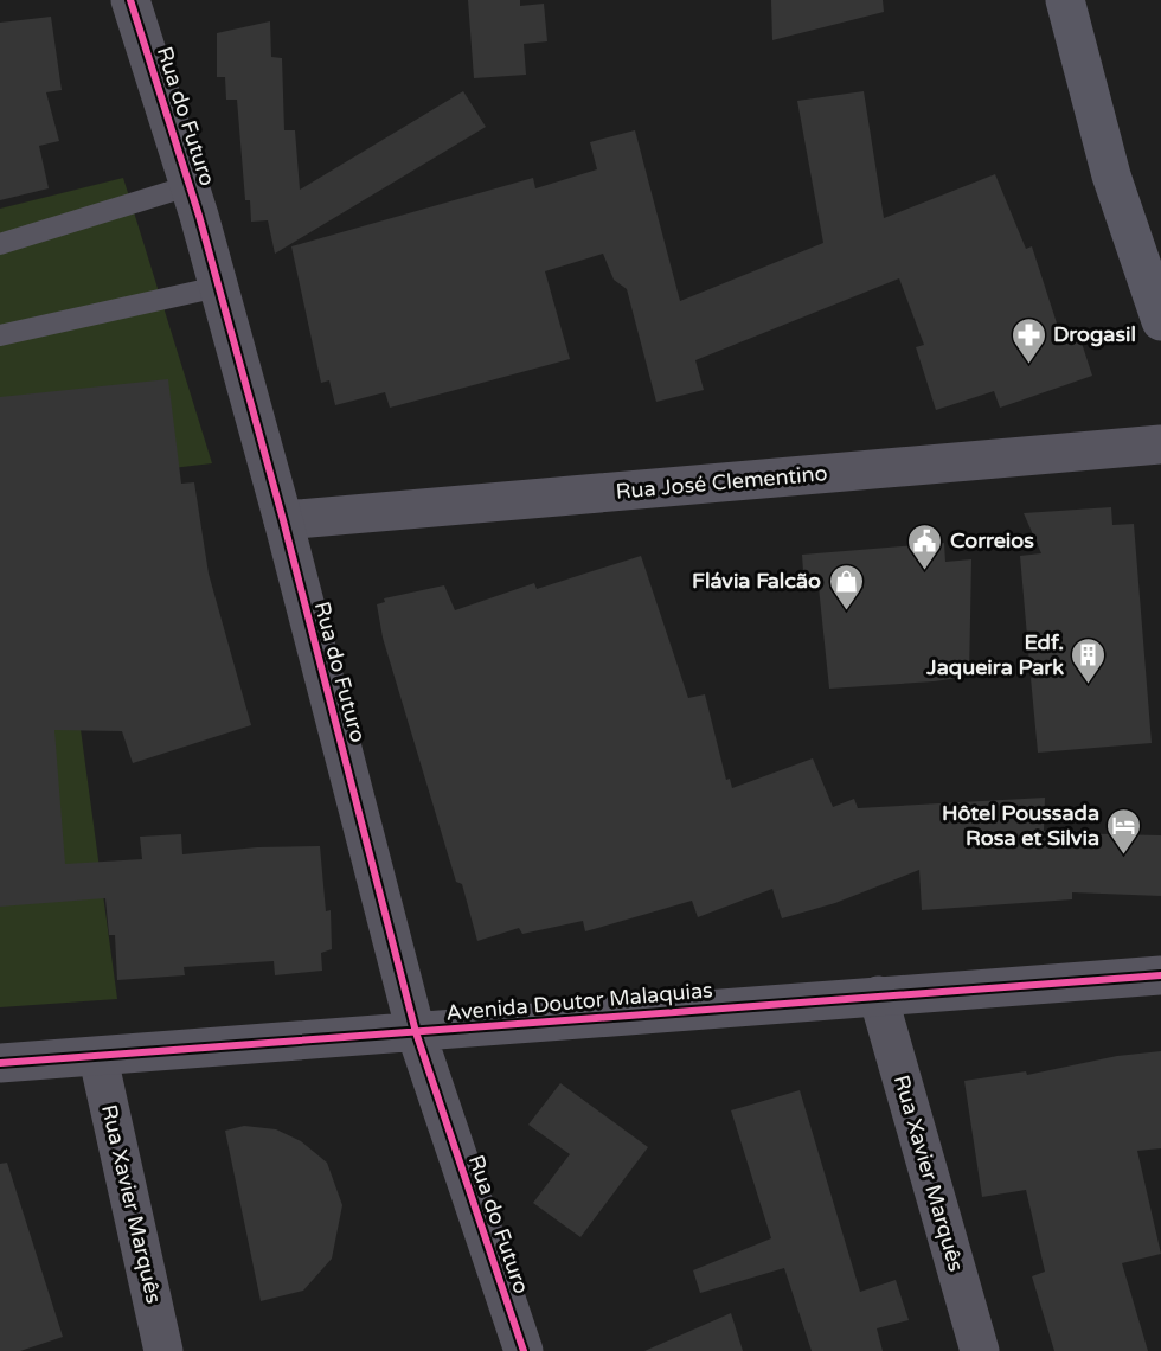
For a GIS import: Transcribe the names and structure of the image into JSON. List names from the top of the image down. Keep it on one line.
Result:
{"streets":{"street":["Rua do Futuro","Rua José Clementino","Avenida Doutor Malaquias","Rua Xavier Marquês"]},"crossings":[["Rua do Futuro","Rua José Clementino"],["Rua do Futuro","Avenida Doutor Malaquias"],["Avenida Doutor Malaquias","Rua Xavier Marquês"]],"places":{"pharmacy":["Drogasil"],"public building":["Correios"],"shop":["Flávia Falcão"],"building":["Edf. Jaqueira Park"],"hotel":["Hôtel Poussada Rosa et Silvia"]}}
